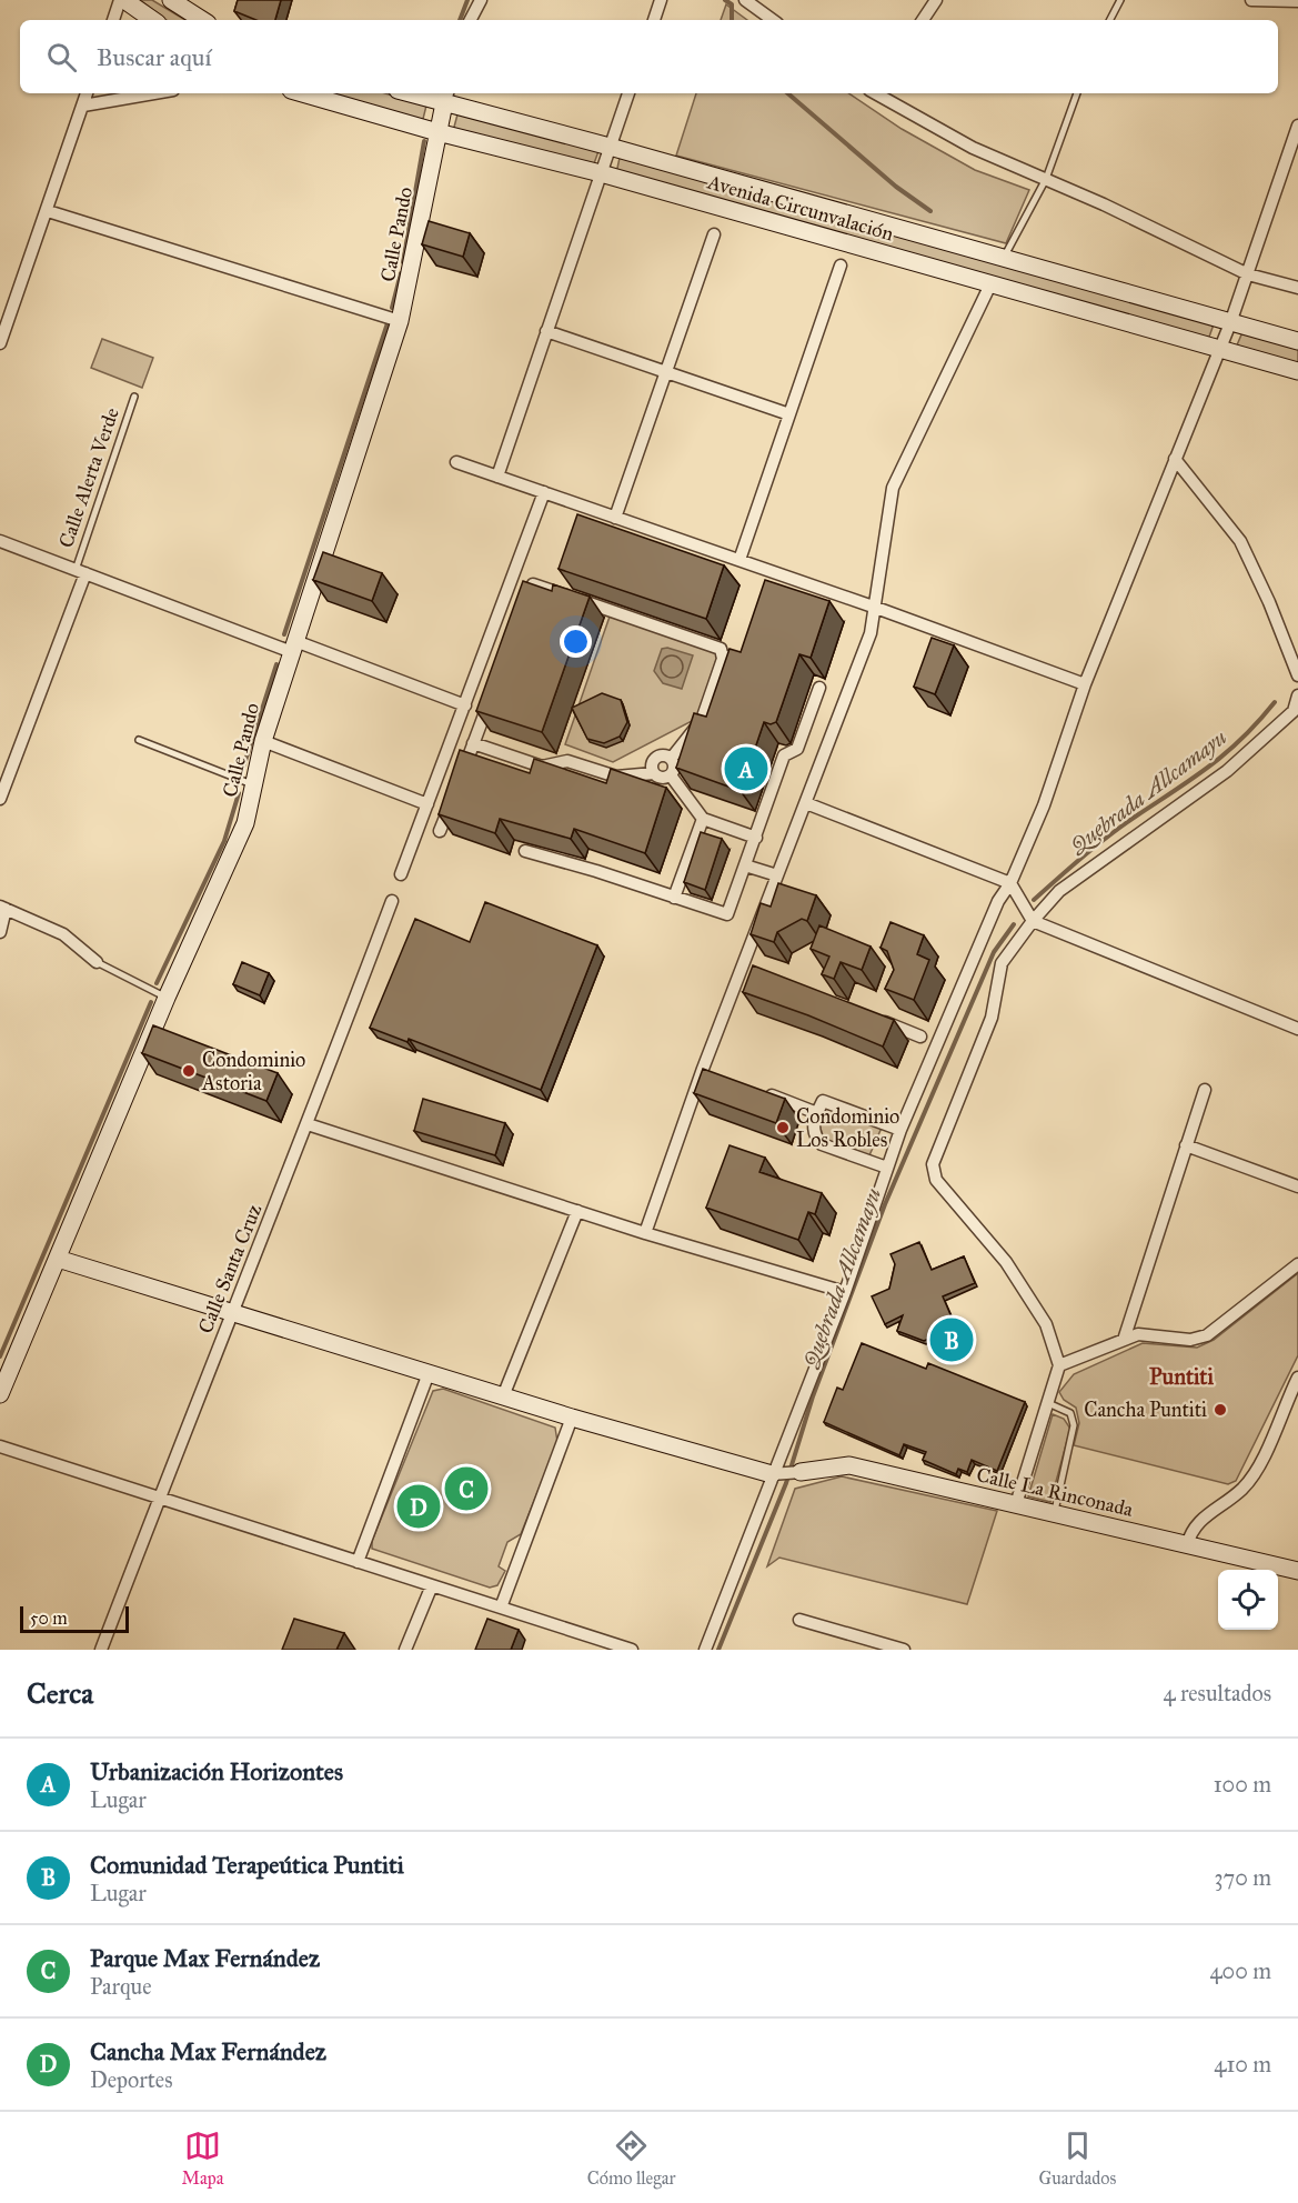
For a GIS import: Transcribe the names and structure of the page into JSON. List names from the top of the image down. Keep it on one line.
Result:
{"streets":{"street":["Avenida Circunvalación","Calle Pando","Calle Santa Cruz","Calle La Rinconada"],"lane":["Calle Alerta Verde"]},"crossings":[["Avenida Circunvalación","Calle Pando"]],"districts":["Puntiti"],"water":["Quebrada Allcamayu"],"places":["Condominio Astoria","Condominio Los Robles","Cancha Puntiti"],"scale_bar":"50 m","page":{"search":"Buscar aquí","pins":["A","B","C","D"],"scale":"50 m","heading":["Cerca","4 resultados"],"list":[{"mark":"A","name":"Urbanización Horizontes","note":"Lugar","value":"100 m"},{"mark":"B","name":"Comunidad Terapeútica Puntiti","note":"Lugar","value":"370 m"},{"mark":"C","name":"Parque Max Fernández","note":"Parque","value":"400 m"},{"mark":"D","name":"Cancha Max Fernández","note":"Deportes","value":"410 m"}],"nav":["Mapa","Cómo llegar","Guardados"]}}
